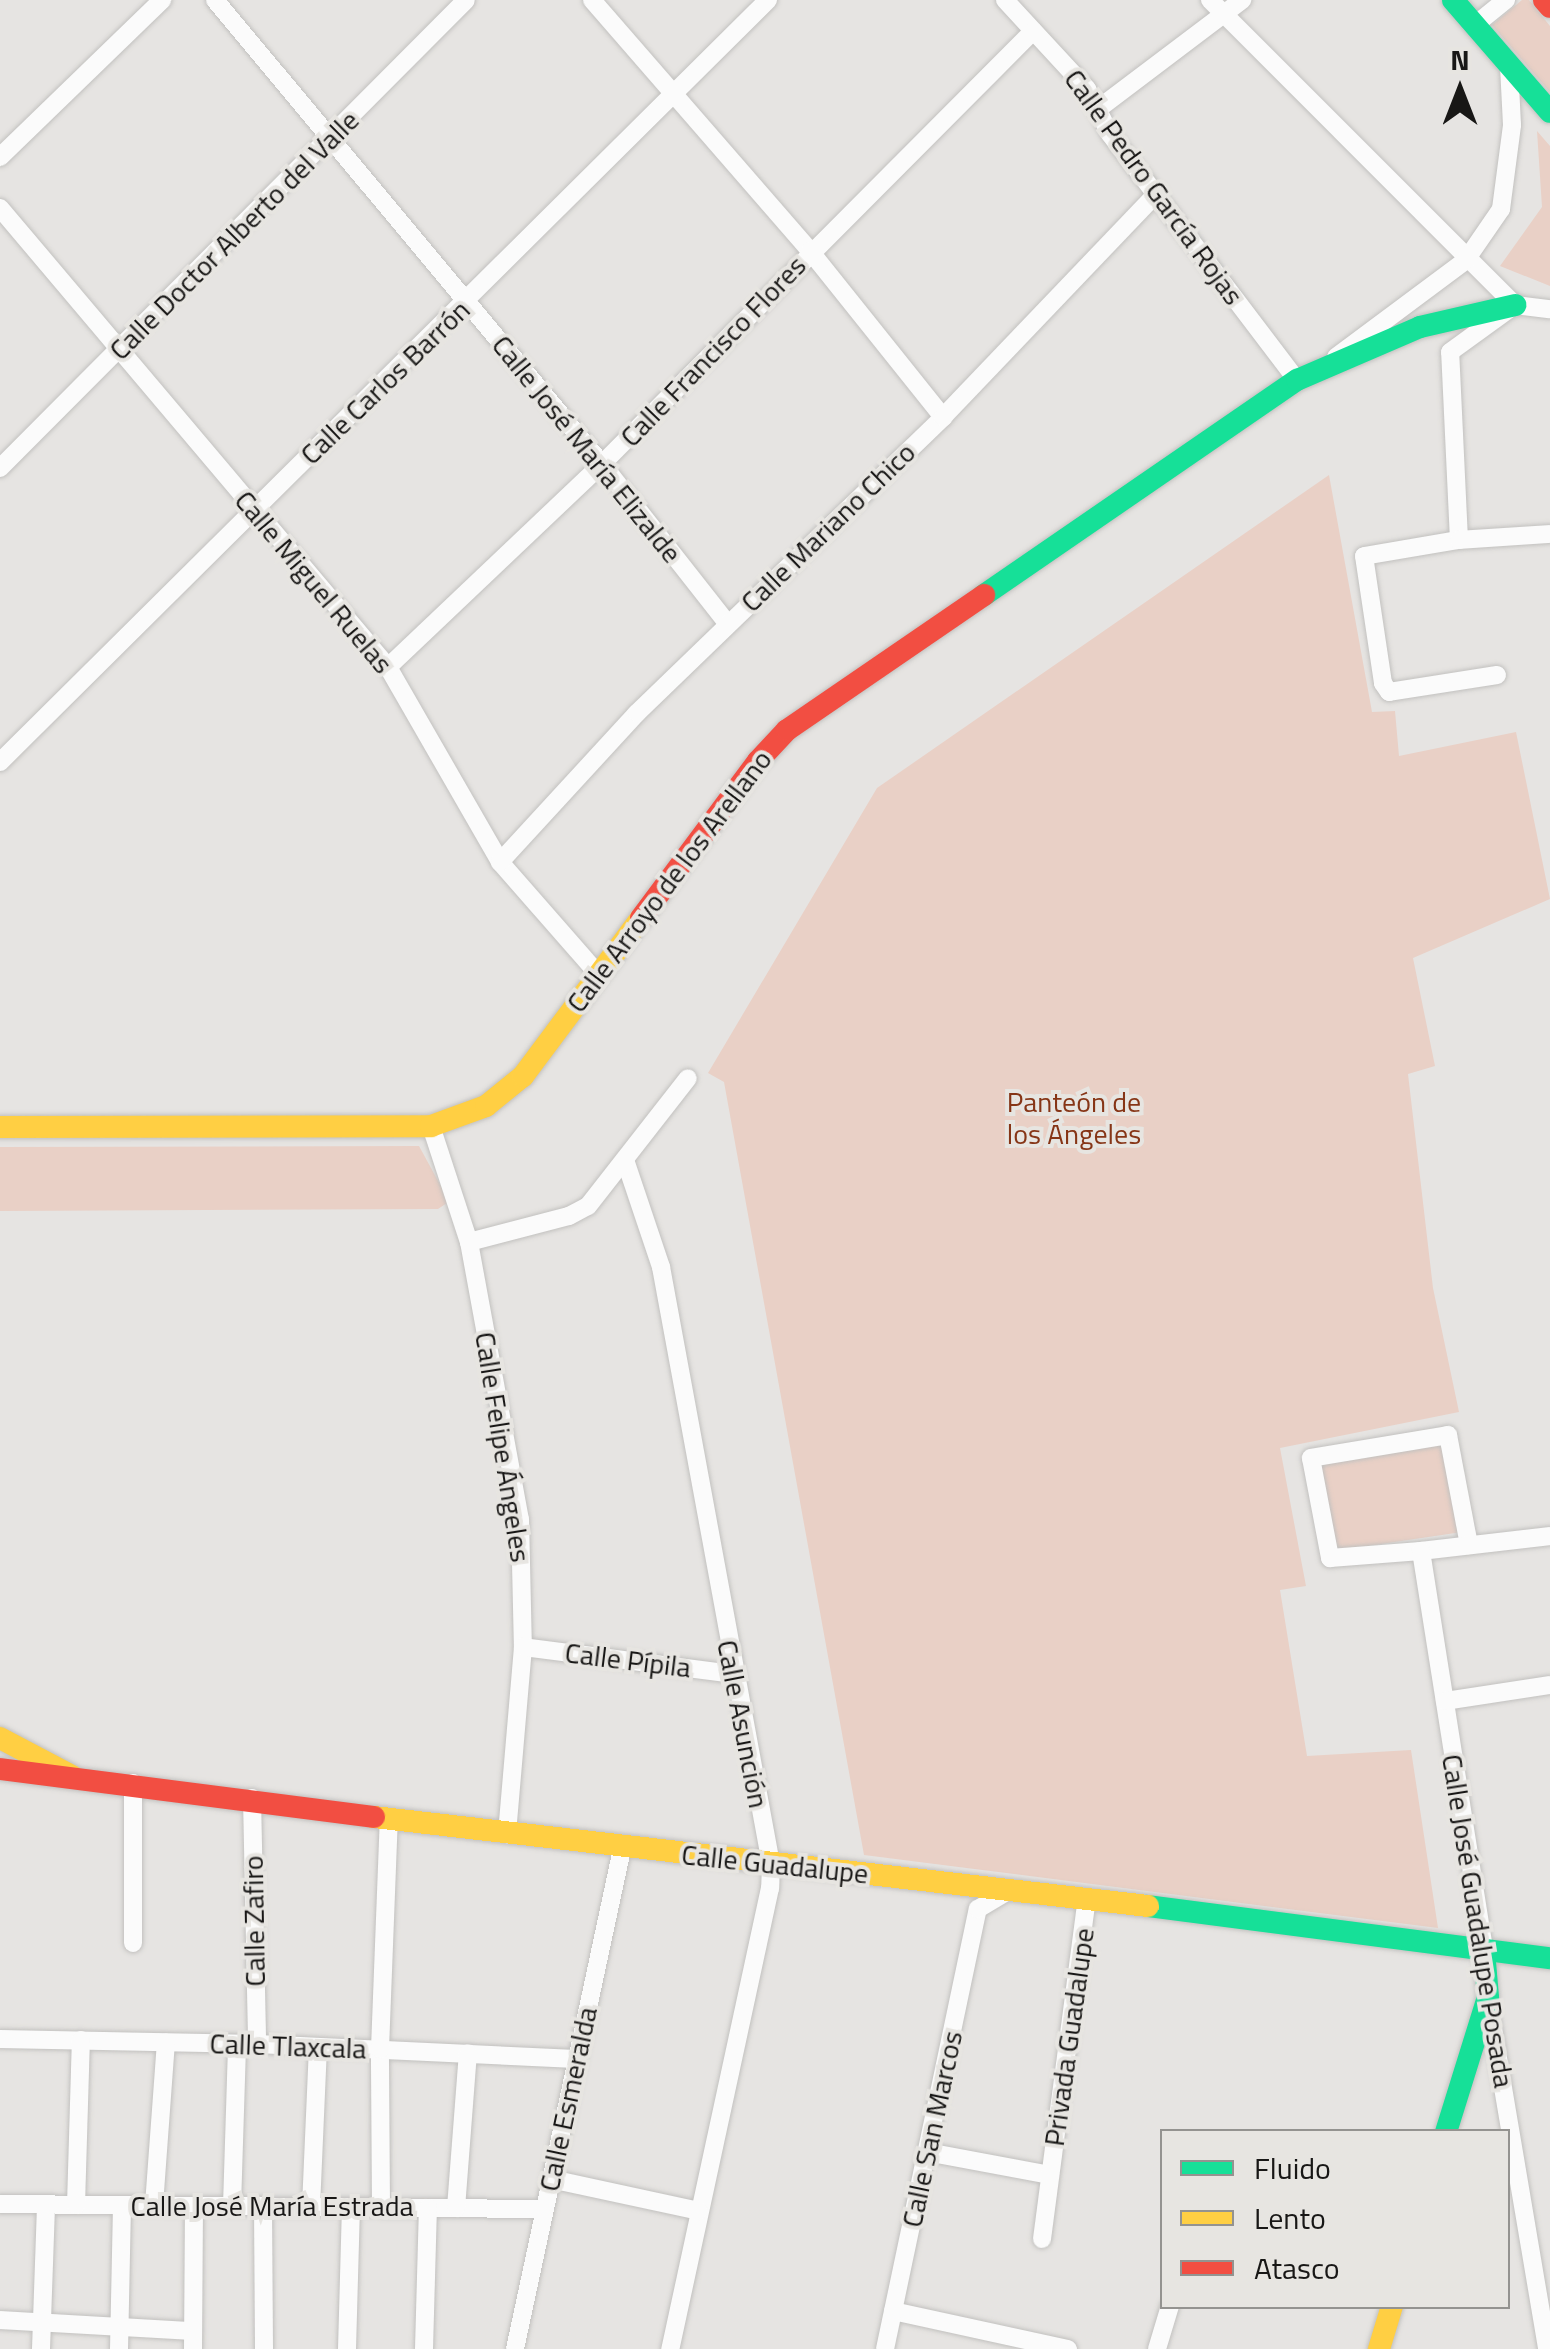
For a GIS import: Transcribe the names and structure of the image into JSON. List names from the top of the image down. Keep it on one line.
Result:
{"streets":{"street":["Calle Pedro García Rojas","Calle Doctor Alberto del Valle","Calle Francisco Flores","Calle Carlos Barrón","Calle José María Elizalde","Calle Mariano Chico","Calle Miguel Ruelas","Calle Arroyo de los Arellano","Calle Felipe Ángeles","Calle Pípila","Calle Asunción","Calle Guadalupe","Calle Zafiro","Calle José Guadalupe Posada","Privada Guadalupe","Calle Tlaxcala","Calle Esmeralda","Calle San Marcos","Calle José María Estrada"]},"crossings":[["Calle Pedro García Rojas","Calle Francisco Flores"],["Calle Pedro García Rojas","Calle Mariano Chico"],["Calle Pedro García Rojas","Calle Arroyo de los Arellano"],["Calle Doctor Alberto del Valle","Calle José María Elizalde"],["Calle Doctor Alberto del Valle","Calle Miguel Ruelas"],["Calle Francisco Flores","Calle José María Elizalde"],["Calle Francisco Flores","Calle Miguel Ruelas"],["Calle Carlos Barrón","Calle José María Elizalde"],["Calle Carlos Barrón","Calle Miguel Ruelas"],["Calle José María Elizalde","Calle Mariano Chico"],["Calle Mariano Chico","Calle Miguel Ruelas"],["Calle Miguel Ruelas","Calle Arroyo de los Arellano"],["Calle Arroyo de los Arellano","Calle Felipe Ángeles"],["Calle Felipe Ángeles","Calle Pípila"],["Calle Felipe Ángeles","Calle Guadalupe"],["Calle Pípila","Calle Asunción"],["Calle Asunción","Calle Guadalupe"],["Calle Guadalupe","Calle Zafiro"],["Calle Guadalupe","Calle José Guadalupe Posada"],["Calle Guadalupe","Privada Guadalupe"],["Calle Guadalupe","Calle Esmeralda"],["Calle Zafiro","Calle Tlaxcala"],["Calle Zafiro","Calle José María Estrada"],["Privada Guadalupe","Calle San Marcos"],["Calle Tlaxcala","Calle Esmeralda"],["Calle Esmeralda","Calle José María Estrada"]],"parks":["Panteón de los Ángeles"],"legend":["Fluido","Lento","Atasco"],"north":"top"}
